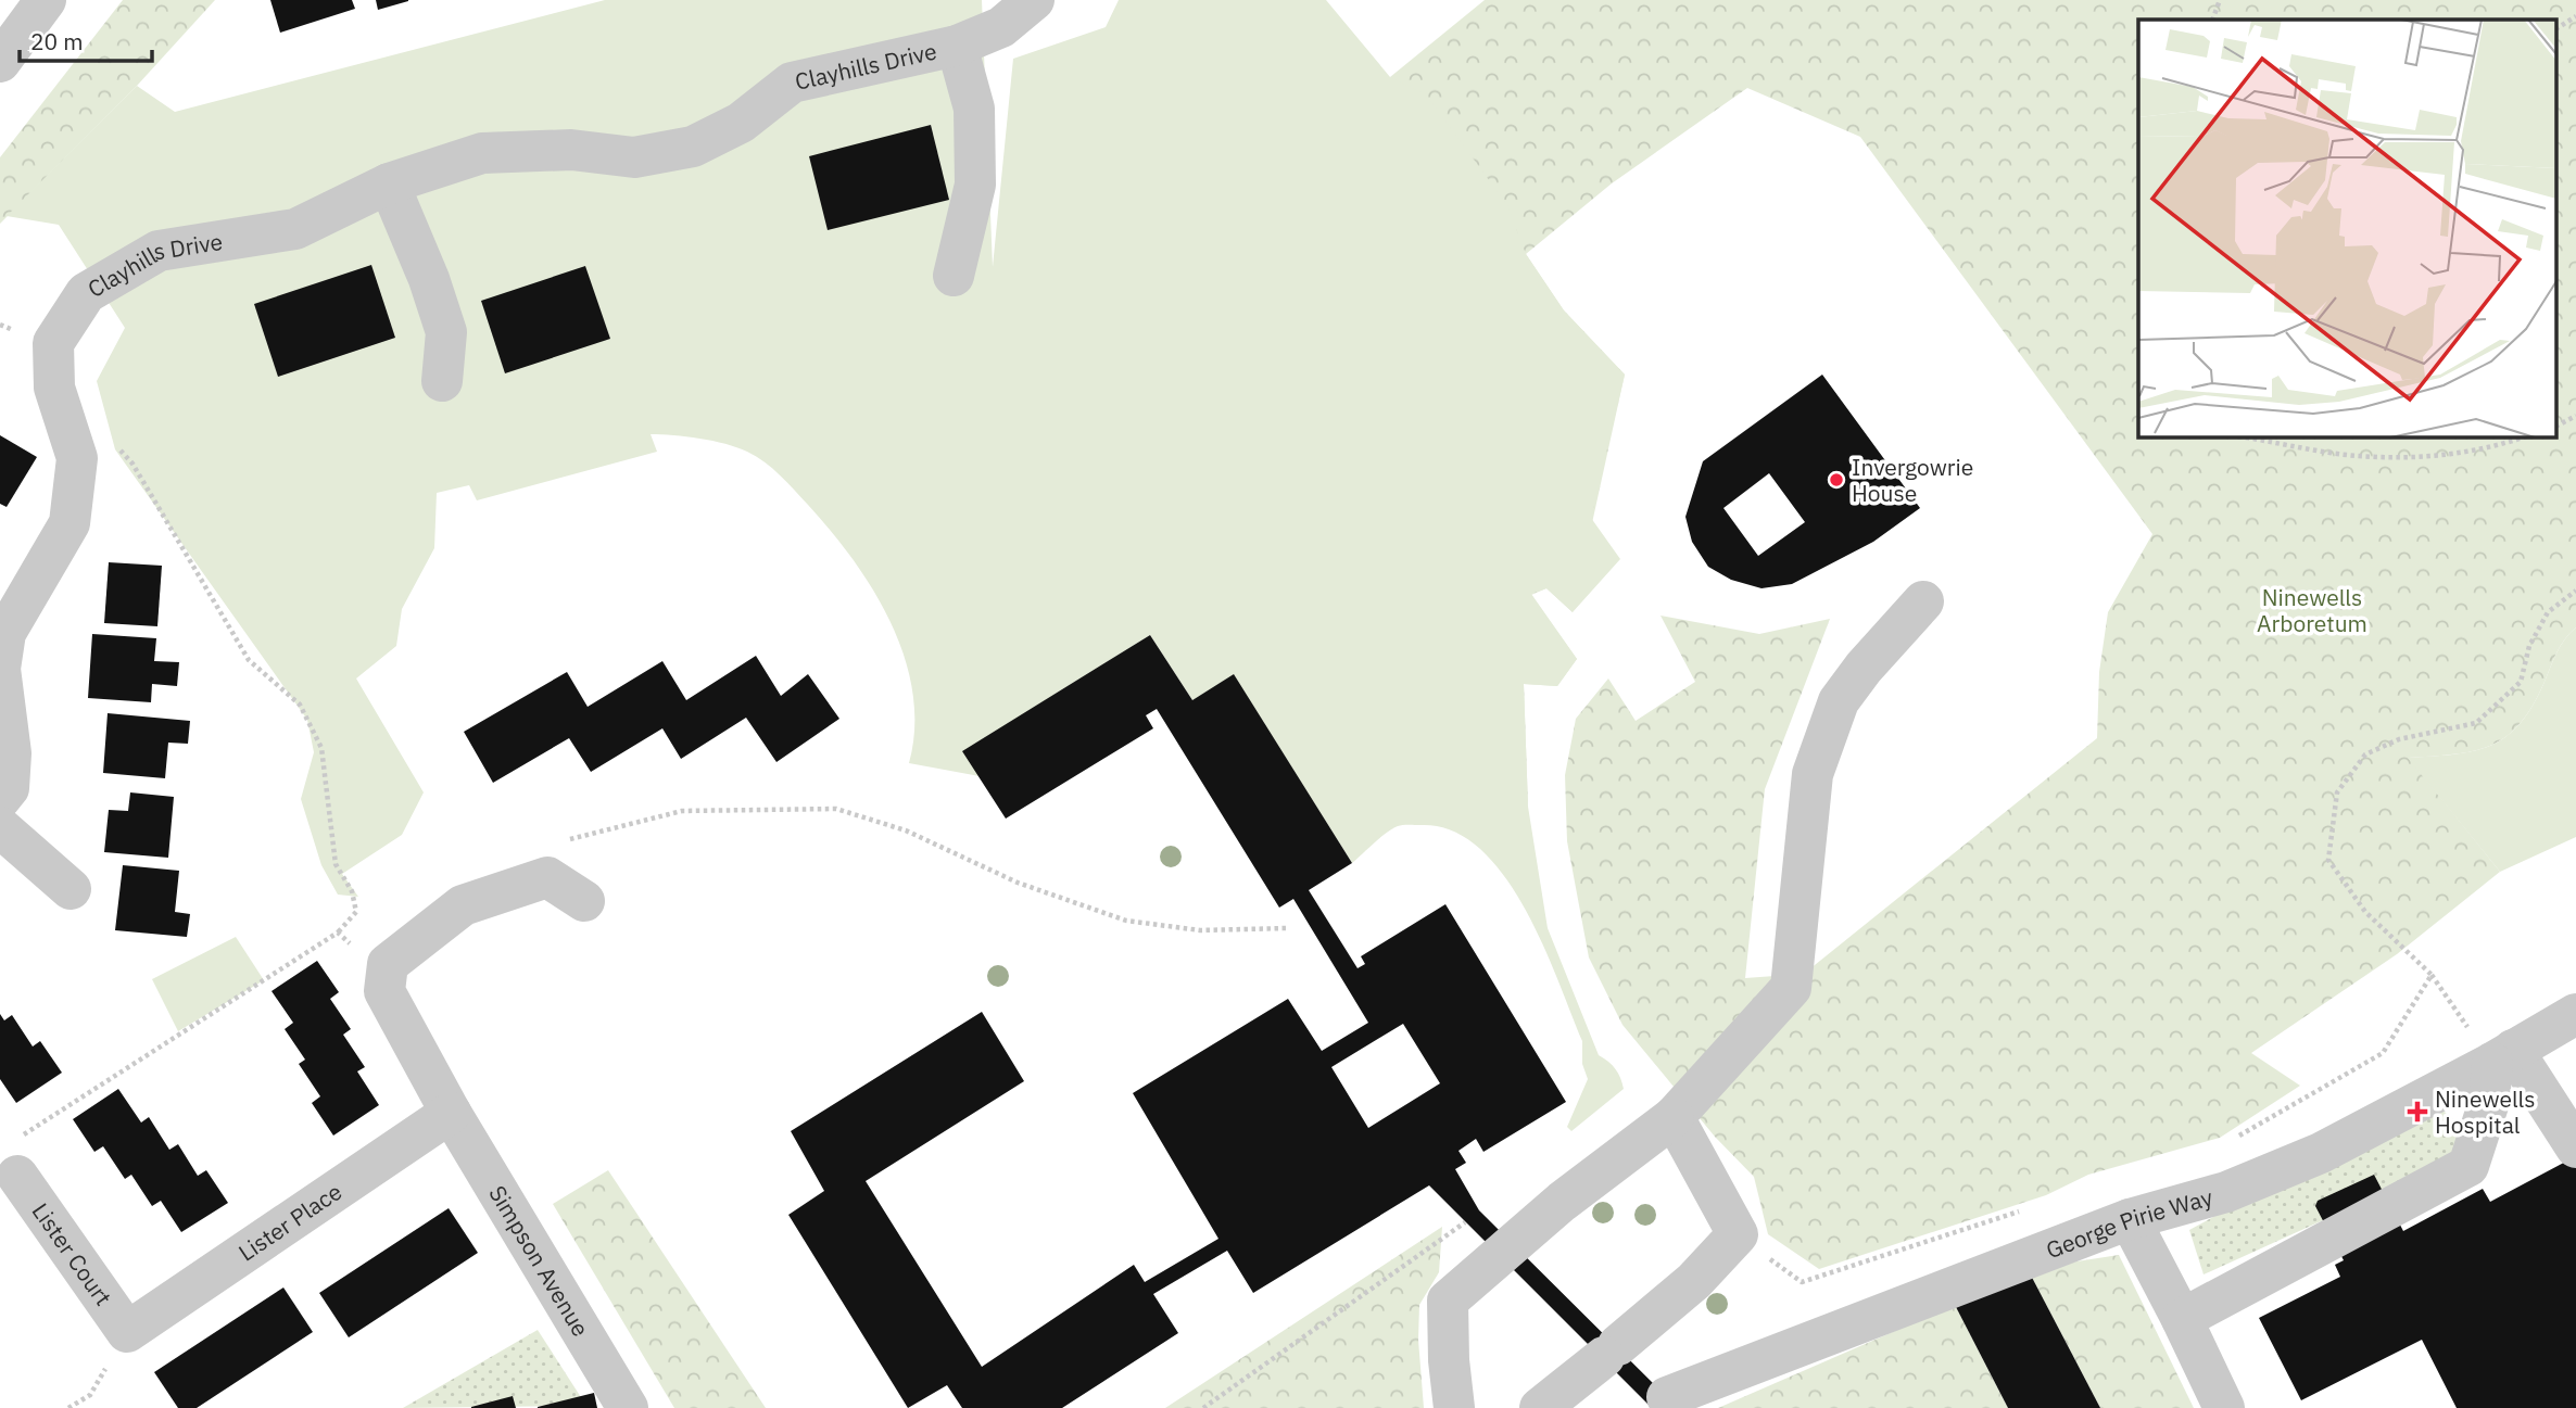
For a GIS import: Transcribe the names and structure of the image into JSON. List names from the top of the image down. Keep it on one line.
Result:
{"streets":{"street":["Clayhills Drive","Lister Place","George Pirie Way","Lister Court","Simpson Avenue"]},"crossings":[["Lister Place","Lister Court"],["Lister Place","Simpson Avenue"]],"parks":["Ninewells Arboretum"],"places":{"other":["Invergowrie House"],"health":["Ninewells Hospital"]},"scale_bar":"20 m"}
